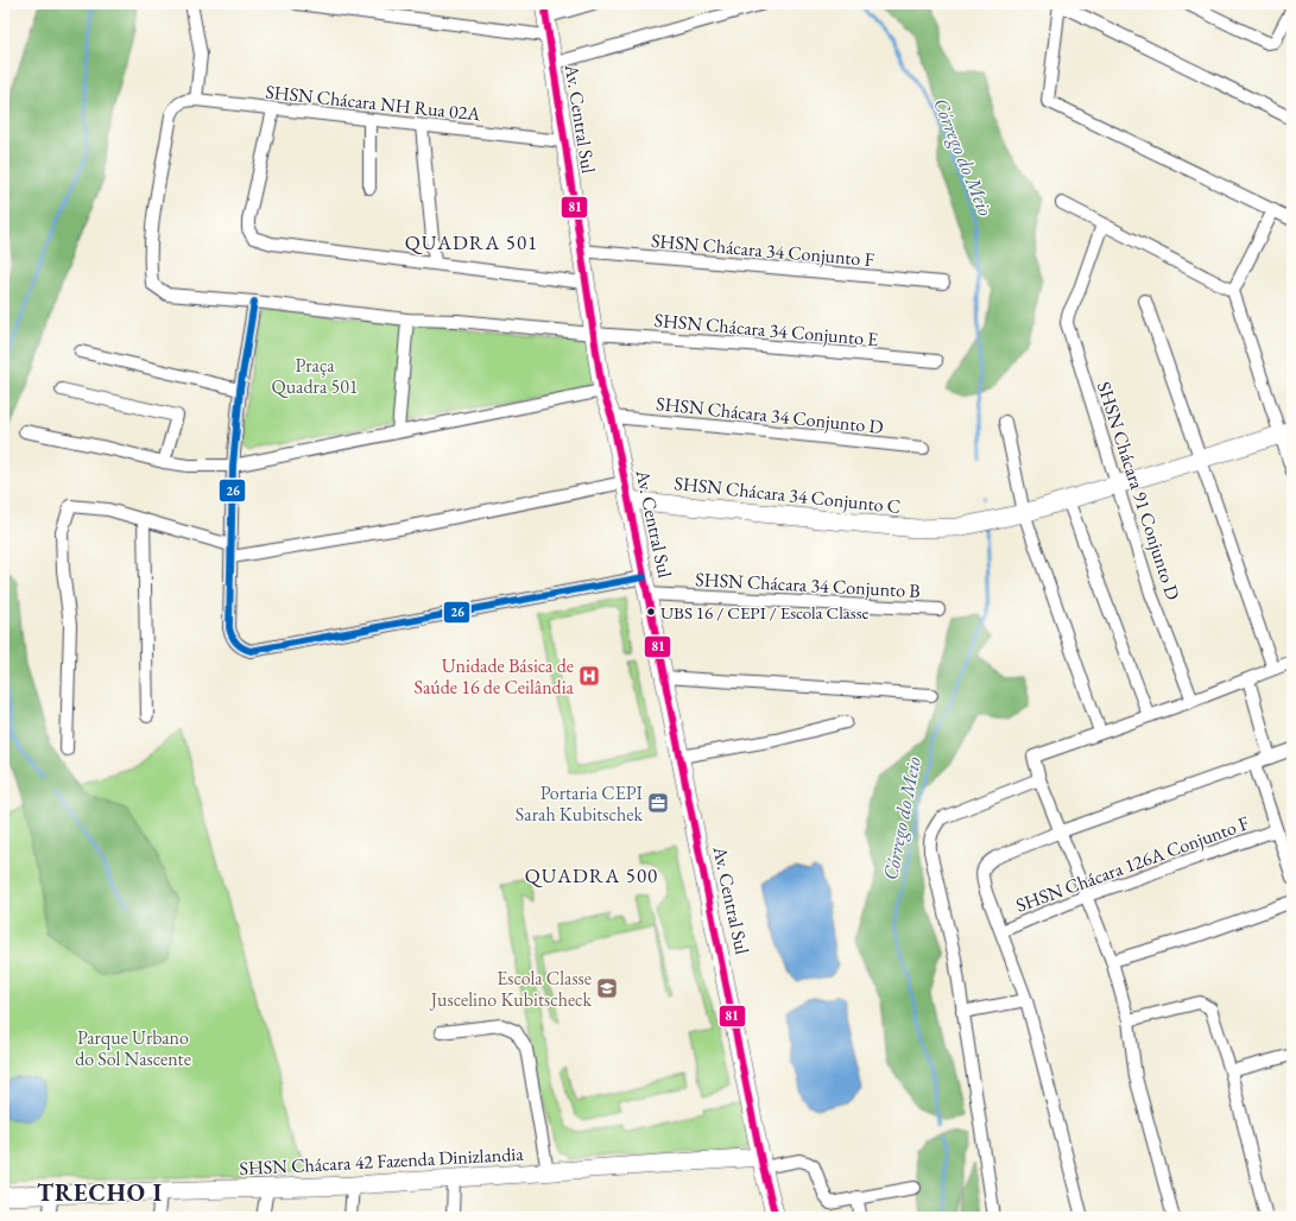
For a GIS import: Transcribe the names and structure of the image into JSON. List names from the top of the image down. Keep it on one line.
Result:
{"streets":{"street":["SHSN Chácara NH Rua 02A","Av. Central Sul","SHSN Chácara 34 Conjunto F","SHSN Chácara 34 Conjunto E","SHSN Chácara 34 Conjunto D","SHSN Chácara 91 Conjunto D","SHSN Chácara 34 Conjunto C","SHSN Chácara 34 Conjunto B","SHSN Chácara 126A Conjunto F","SHSN Chácara 42 Fazenda Dinizlandia"]},"crossings":[["SHSN Chácara NH Rua 02A","Av. Central Sul"],["SHSN Chácara NH Rua 02A","SHSN Chácara 34 Conjunto E"],["Av. Central Sul","SHSN Chácara 34 Conjunto F"],["Av. Central Sul","SHSN Chácara 34 Conjunto E"],["Av. Central Sul","SHSN Chácara 34 Conjunto D"],["Av. Central Sul","SHSN Chácara 34 Conjunto C"],["Av. Central Sul","SHSN Chácara 34 Conjunto B"],["Av. Central Sul","SHSN Chácara 42 Fazenda Dinizlandia"],["SHSN Chácara 91 Conjunto D","SHSN Chácara 34 Conjunto C"]],"districts":["QUADRA 501","QUADRA 500","TRECHO I"],"water":["Córrego do Meio"],"parks":["Praça Quadra 501","Parque Urbano do Sol Nascente"],"places":{"other":["UBS 16 / CEPI / Escola Classe"],"hospital":["Unidade Básica de Saúde 16 de Ceilândia"],"office":["Portaria CEPI Sarah Kubitschek"],"school or university":["Escola Classe Juscelino Kubitscheck"]},"lines":["transit line 81","transit line 26"]}
